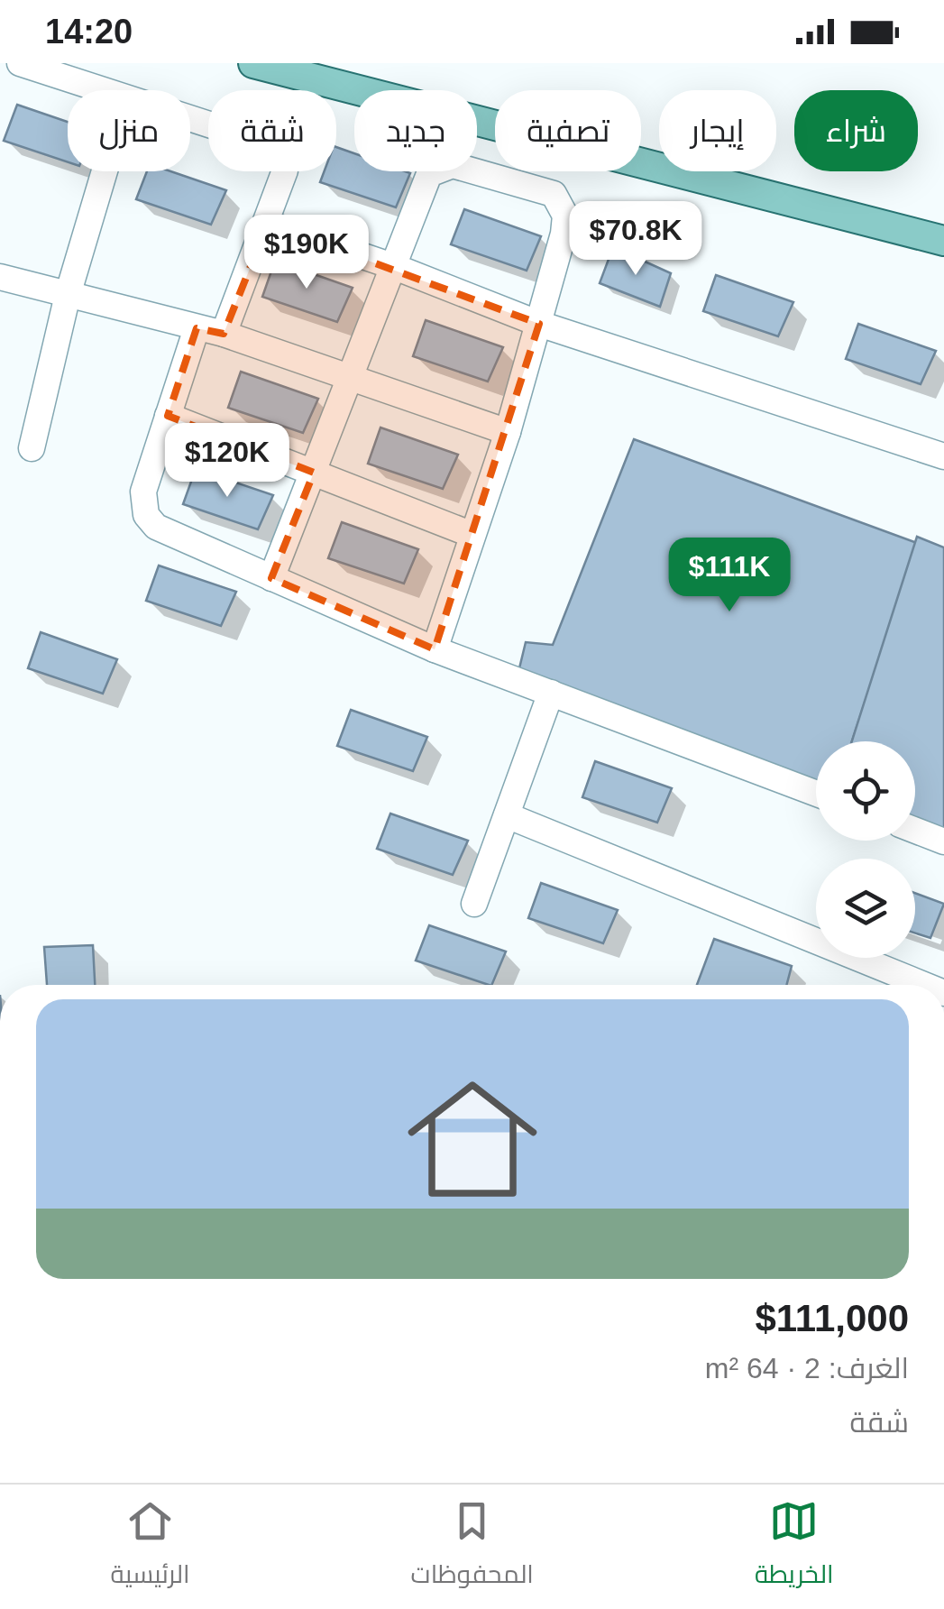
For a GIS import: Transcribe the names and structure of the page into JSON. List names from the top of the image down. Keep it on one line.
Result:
{"page":{"status":"14:20","chip":["شراء","إيجار","تصفية","جديد","شقة","منزل"],"price":["$70.8K","$190K","$120K","$111K"],"list":[{"name":"$111,000","note":"الغرف: 2 · 64 m² · شقة"}],"tabs":["الخريطة","المحفوظات","الرئيسية"]}}
